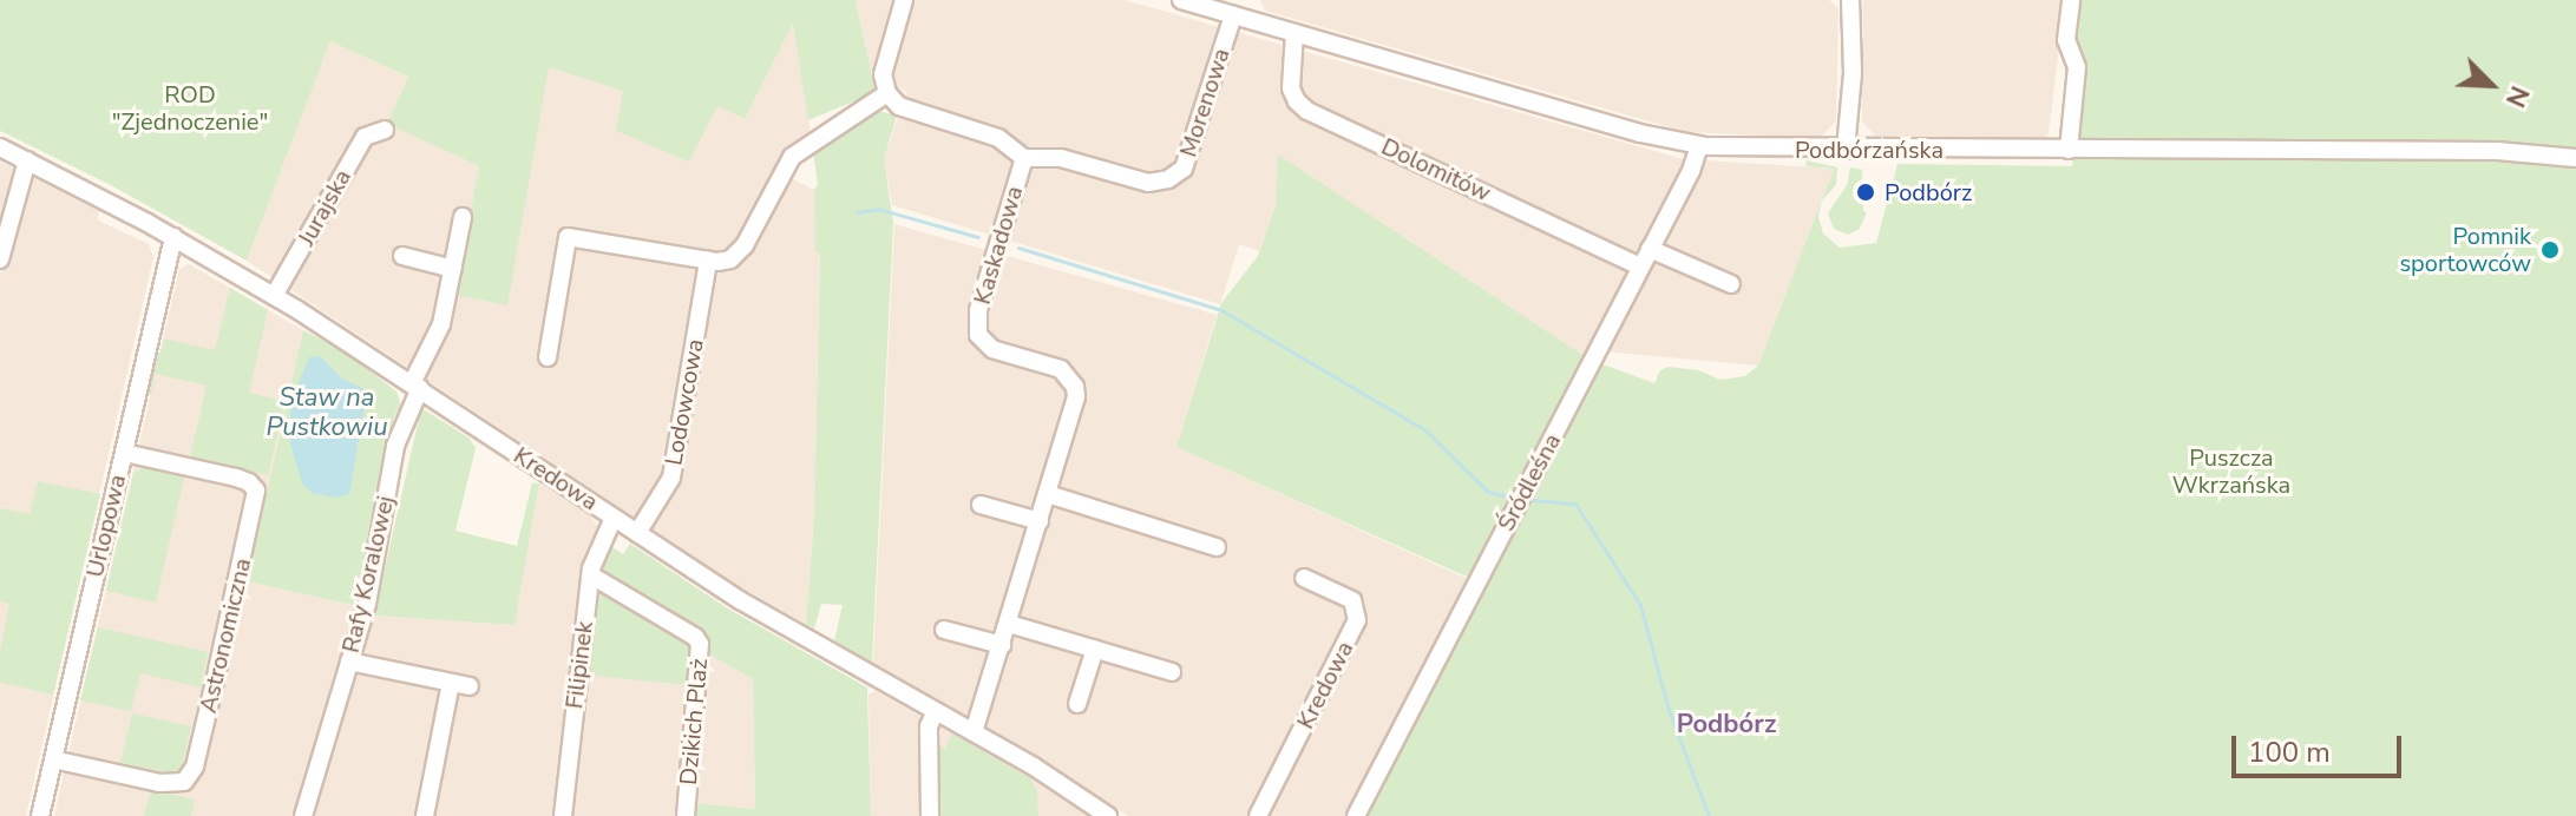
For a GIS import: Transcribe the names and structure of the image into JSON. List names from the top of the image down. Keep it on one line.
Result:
{"streets":{"street":["Morenowa","Podbórzańska","Dolomitów","Jurajska","Kaskadowa","Lodowcowa","Kredowa","Śródleśna","Urlopowa","Rafy Koralowej","Astronomiczna","Filipinek","Dzikich Plaż"]},"crossings":[["Morenowa","Podbórzańska"],["Morenowa","Kaskadowa"],["Podbórzańska","Dolomitów"],["Podbórzańska","Śródleśna"],["Dolomitów","Śródleśna"],["Jurajska","Kredowa"],["Kaskadowa","Kredowa"],["Lodowcowa","Kredowa"],["Kredowa","Urlopowa"],["Kredowa","Rafy Koralowej"],["Kredowa","Filipinek"],["Urlopowa","Astronomiczna"],["Filipinek","Dzikich Plaż"]],"districts":["Podbórz"],"water":["Staw na Pustkowiu"],"parks":["ROD \"Zjednoczenie\"","Puszcza Wkrzańska"],"places":["Podbórz","Pomnik sportowców"],"scale_bar":"100 m","north":"bottom right"}
